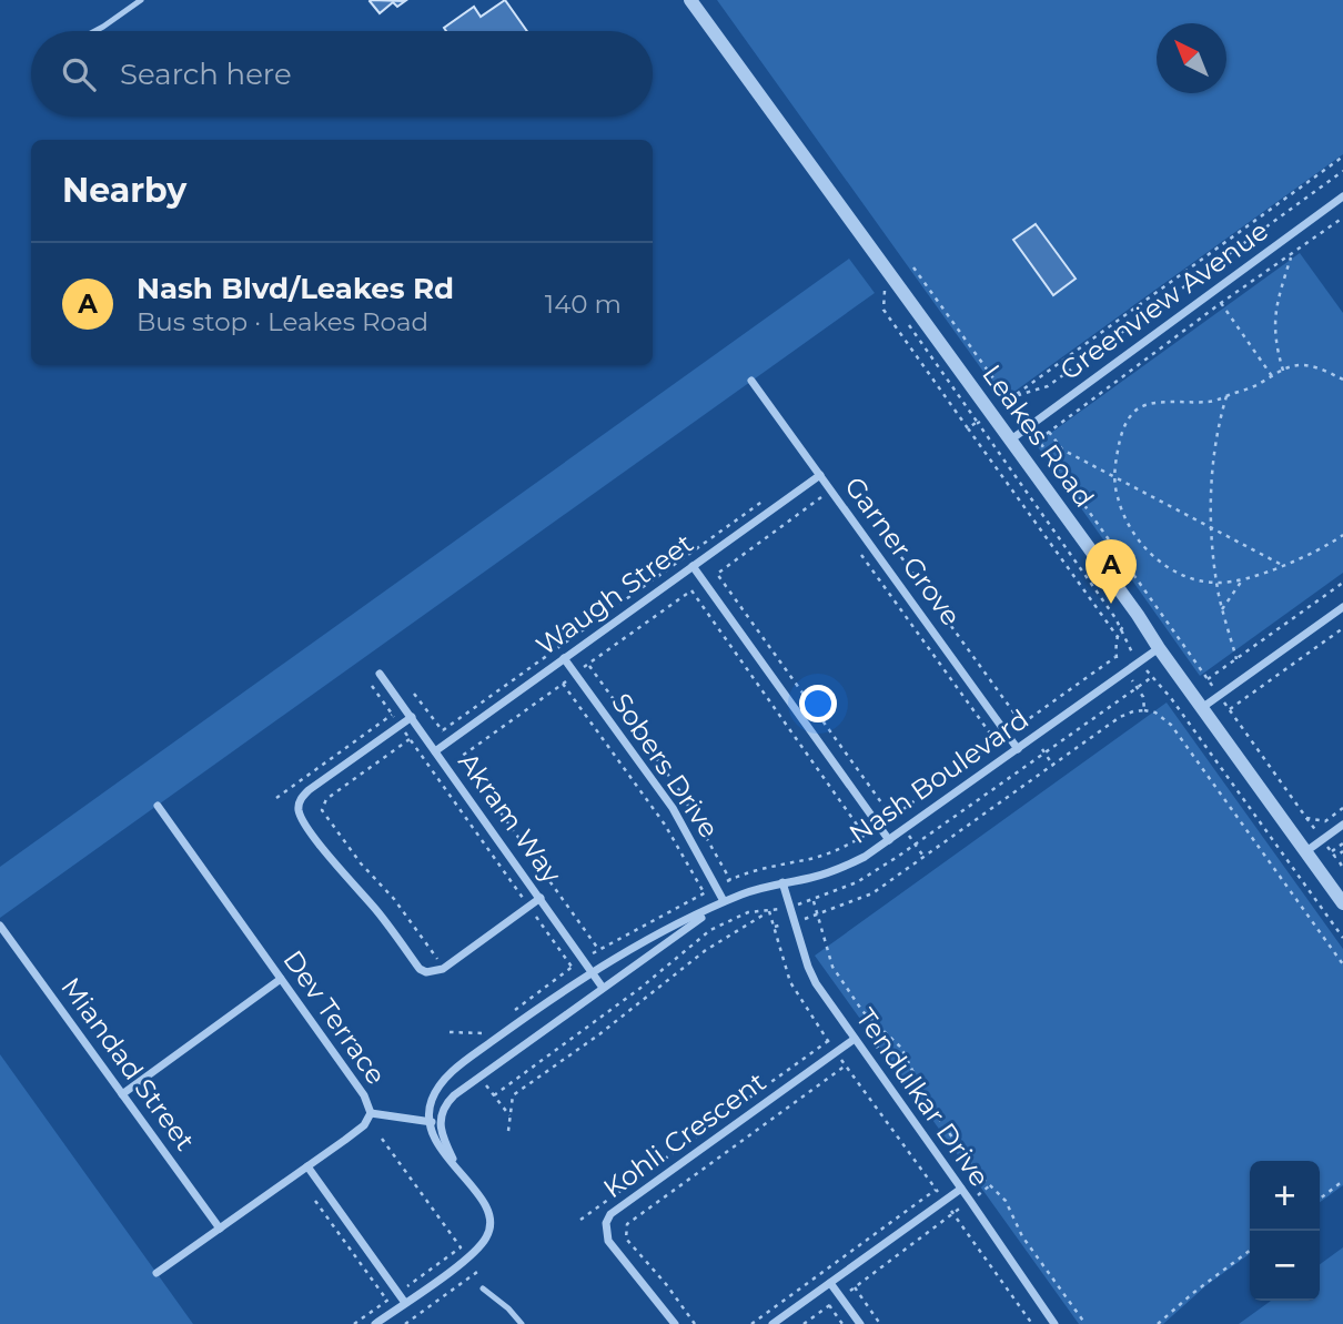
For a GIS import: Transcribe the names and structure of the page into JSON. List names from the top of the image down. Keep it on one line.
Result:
{"streets":{"street":["Greenview Avenue","Leakes Road","Garner Grove","Waugh Street","Sobers Drive","Nash Boulevard","Akram Way","Dev Terrace","Miandad Street","Tendulkar Drive","Kohli Crescent"]},"crossings":[["Greenview Avenue","Leakes Road"],["Leakes Road","Nash Boulevard"],["Garner Grove","Waugh Street"],["Garner Grove","Nash Boulevard"],["Waugh Street","Sobers Drive"],["Waugh Street","Akram Way"],["Sobers Drive","Nash Boulevard"],["Nash Boulevard","Akram Way"],["Nash Boulevard","Tendulkar Drive"],["Dev Terrace","Miandad Street"],["Tendulkar Drive","Kohli Crescent"]],"north":"top left","page":{"search":"Search here","heading":"Nearby","list":[{"mark":"A","name":"Nash Blvd/Leakes Rd","note":"Bus stop · Leakes Road","value":"140 m"}],"pins":"A","map_buttons":["+","−"]}}
